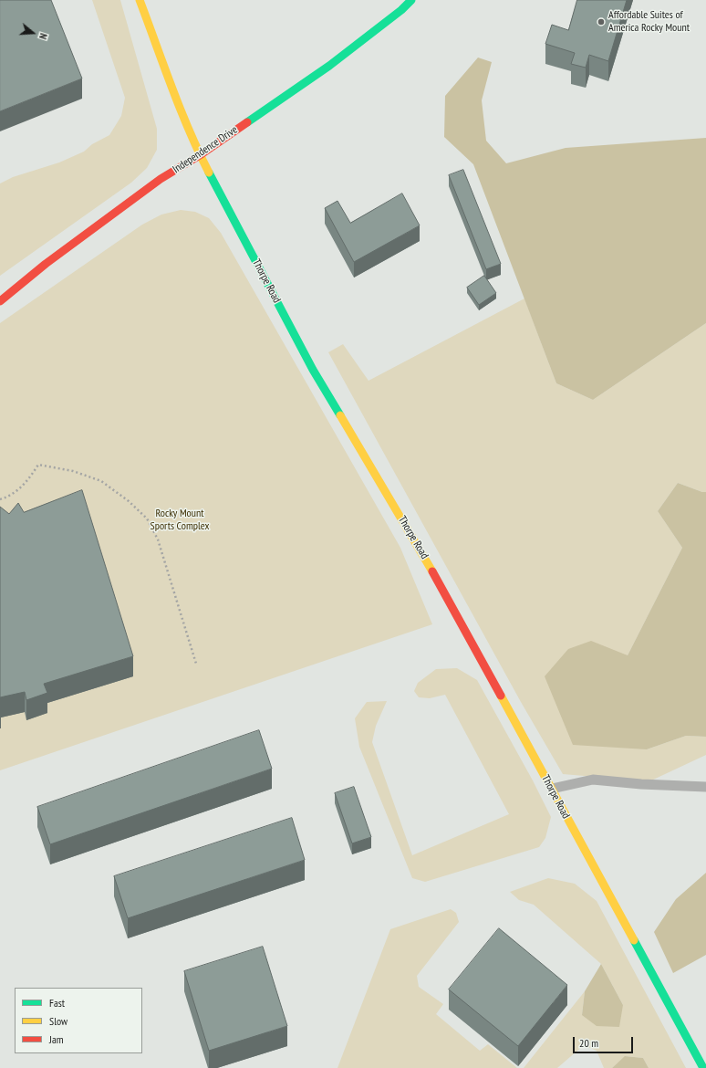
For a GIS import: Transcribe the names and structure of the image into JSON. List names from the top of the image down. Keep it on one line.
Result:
{"streets":{"street":["Independence Drive","Thorpe Road"]},"crossings":[["Independence Drive","Thorpe Road"]],"parks":["Rocky Mount Sports Complex"],"places":["Affordable Suites of America Rocky Mount"],"legend":["Fast","Slow","Jam"],"scale_bar":"20 m","north":"right"}
